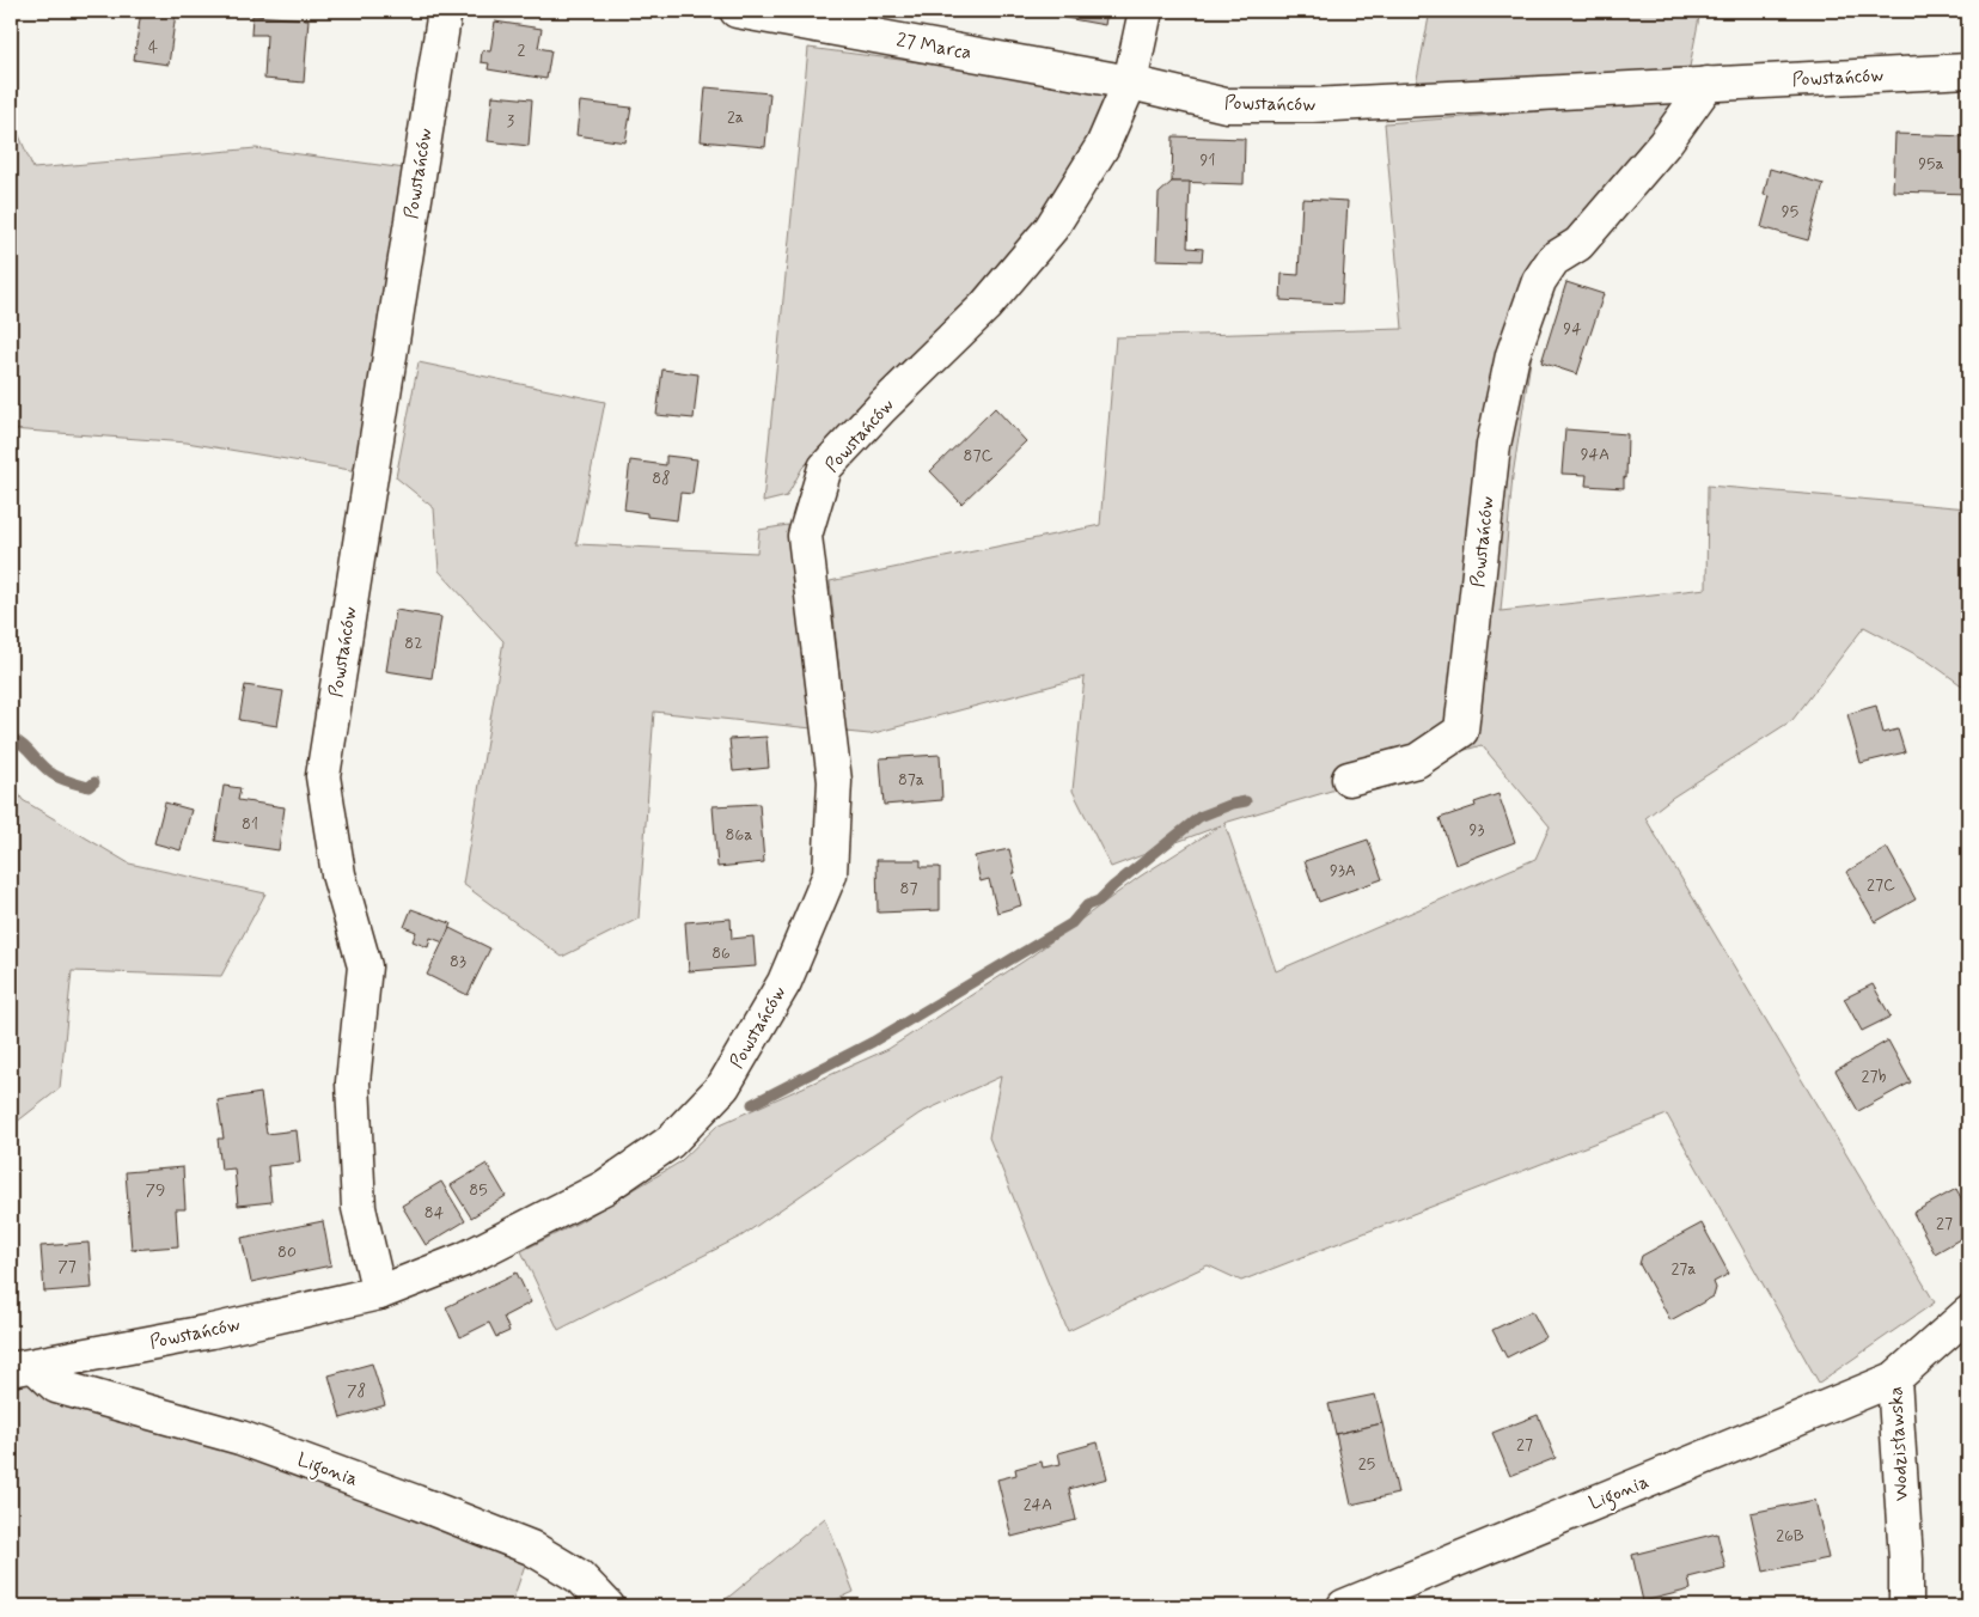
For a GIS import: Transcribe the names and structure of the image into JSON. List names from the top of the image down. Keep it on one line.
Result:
{"streets":{"street":["27 Marca","Powstańców","Wodzisławska","Ligonia"]},"crossings":[["27 Marca","Powstańców"],["Powstańców","Ligonia"],["Wodzisławska","Ligonia"]],"house_numbers":["4","2","2a","3","91","95a","95","94","94A","87C","88","82","87a","81","93","86a","93A","27C","87","86","83","27b","79","85","84","27","80","77","27a","78","27","25","24A","26B"]}
